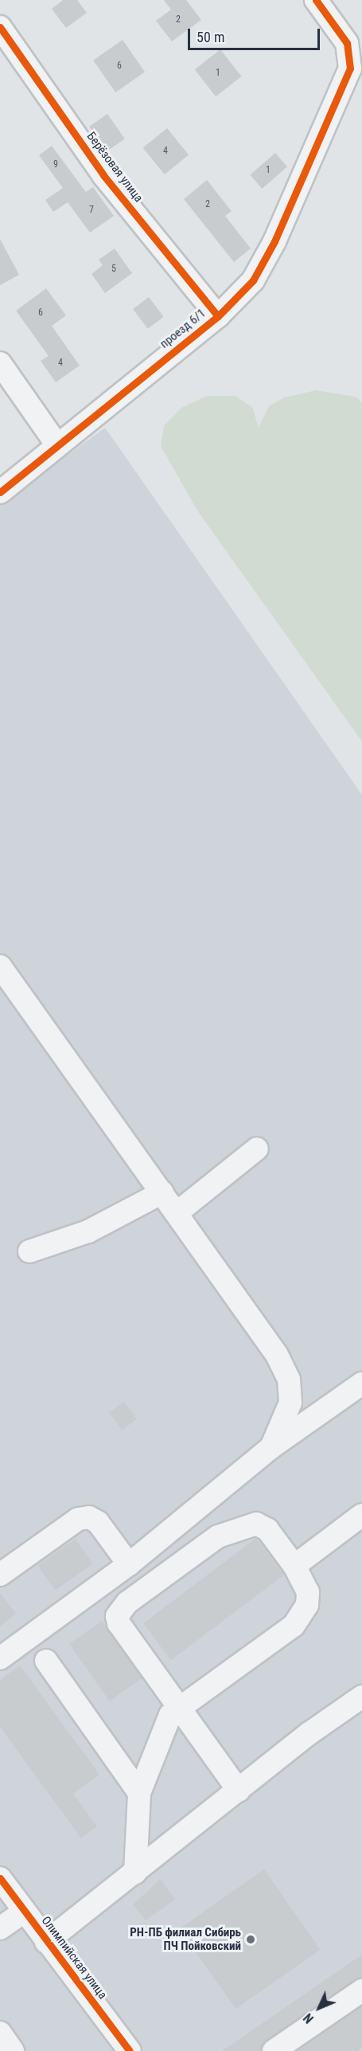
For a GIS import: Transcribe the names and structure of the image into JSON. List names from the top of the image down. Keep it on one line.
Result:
{"streets":{"street":["Берёзовая улица","проезд 6/1","Олимпийская улица"]},"crossings":[["Берёзовая улица","проезд 6/1"]],"places":["РН-ПБ филиал Сибирь ПЧ Пойковский"],"house_numbers":["2","6","1","4","9","1","2","7","5","6","4"],"scale_bar":"50 m","north":"bottom left"}
